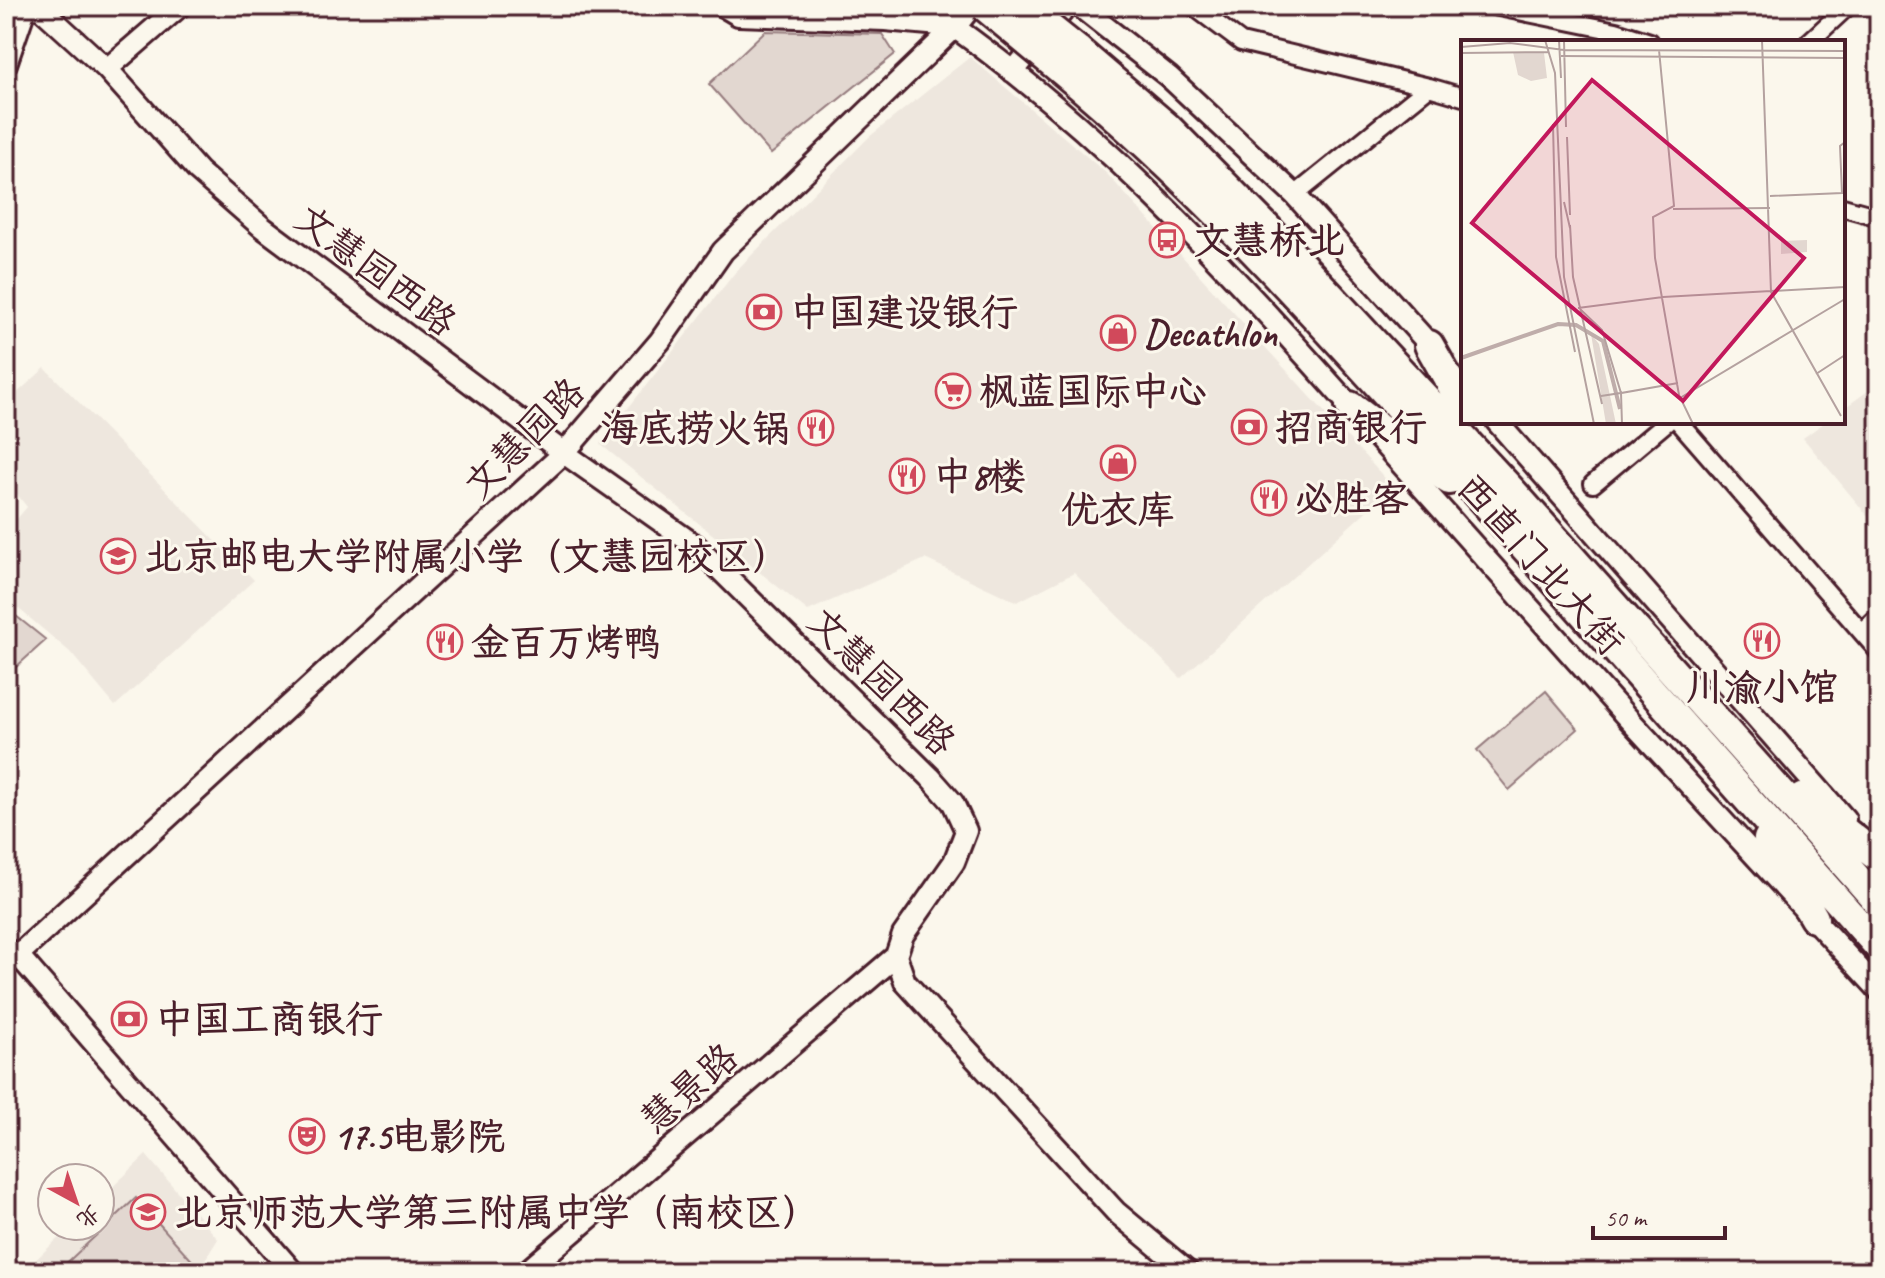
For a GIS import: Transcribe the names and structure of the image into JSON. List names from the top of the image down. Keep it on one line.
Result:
{"streets":{"highway":["西直门北大街"],"street":["文慧园西路","文慧园路","慧景路"]},"crossings":[["文慧园西路","文慧园路"],["文慧园西路","慧景路"],["文慧园路","西直门北大街"]],"places":{"bus stop":["文慧桥北"],"bank":["中国建设银行","招商银行","中国工商银行"],"shop":["Decathlon","优衣库"],"supermarket":["枫蓝国际中心"],"restaurant":["海底捞火锅","中8楼","必胜客","川渝小馆","金百万烤鸭"],"school or university":["北京邮电大学附属小学（文慧园校区）","北京师范大学第三附属中学（南校区）"],"theatre":["17.5电影院"]},"scale_bar":"50 m","north":"bottom right"}
